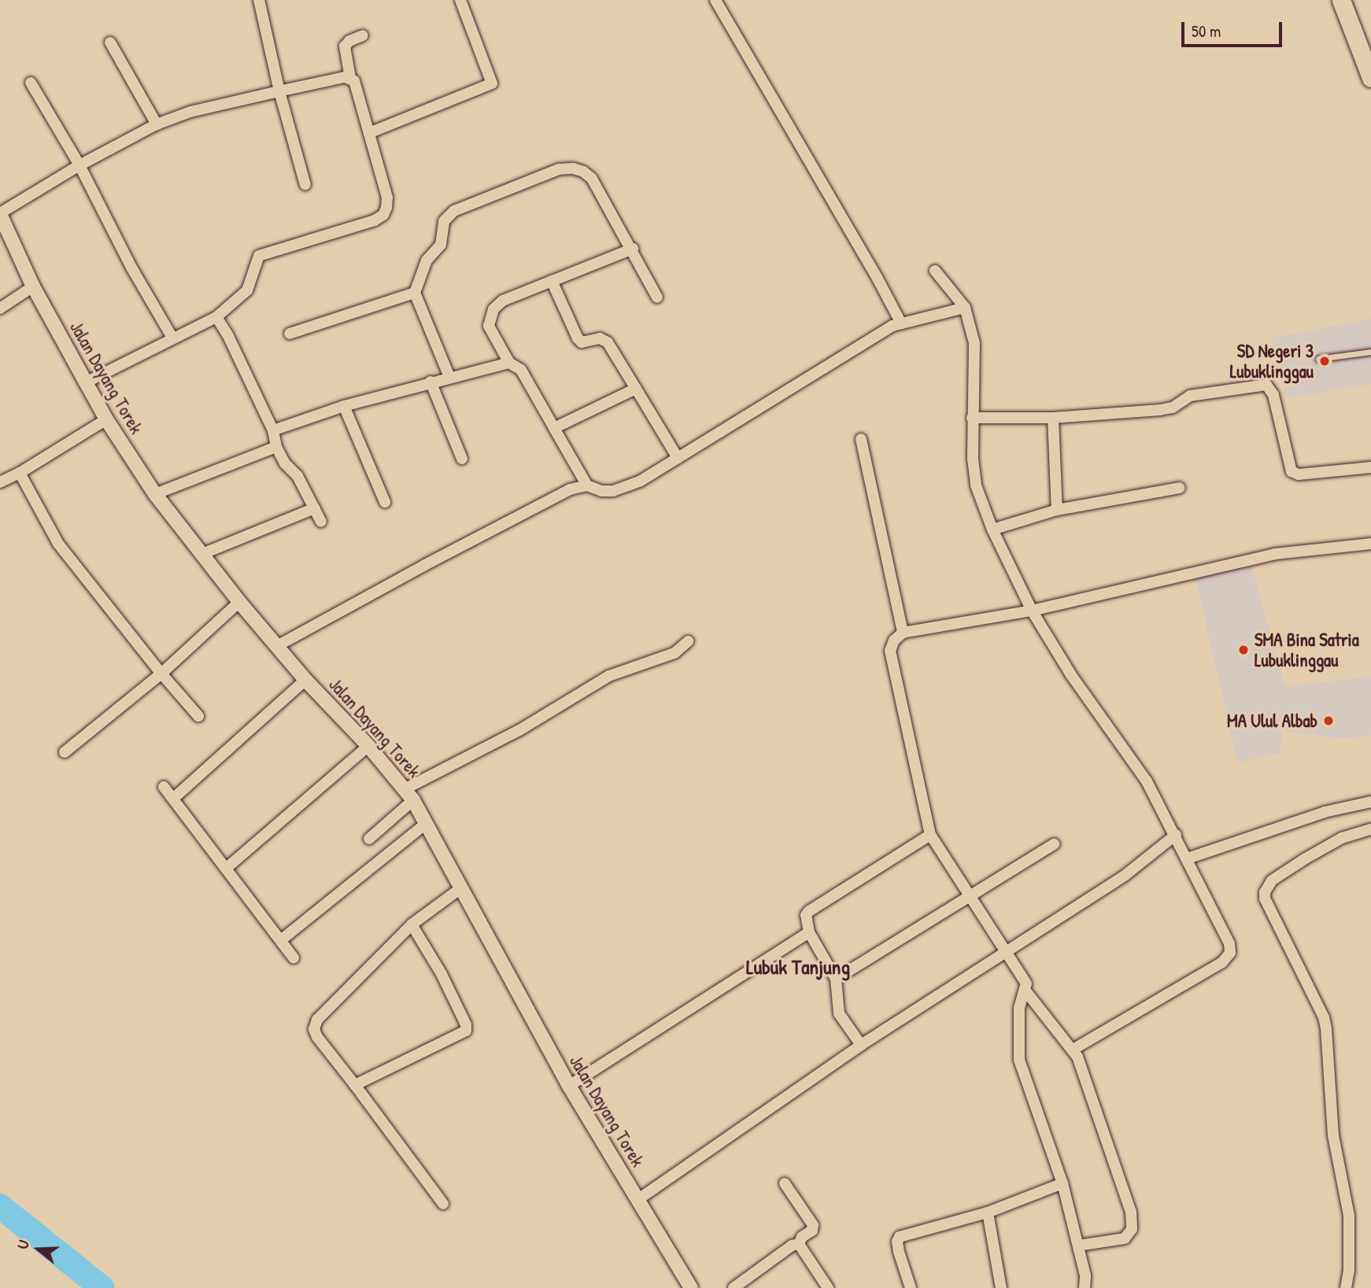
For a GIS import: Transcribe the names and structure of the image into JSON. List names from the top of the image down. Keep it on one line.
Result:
{"streets":{"street":["Jalan Dayang Torek"]},"districts":["Lubuk Tanjung"],"places":["SD Negeri 3 Lubuklinggau","SMA Bina Satria Lubuklinggau","MA Ulul Albab"],"scale_bar":"50 m","north":"left"}
